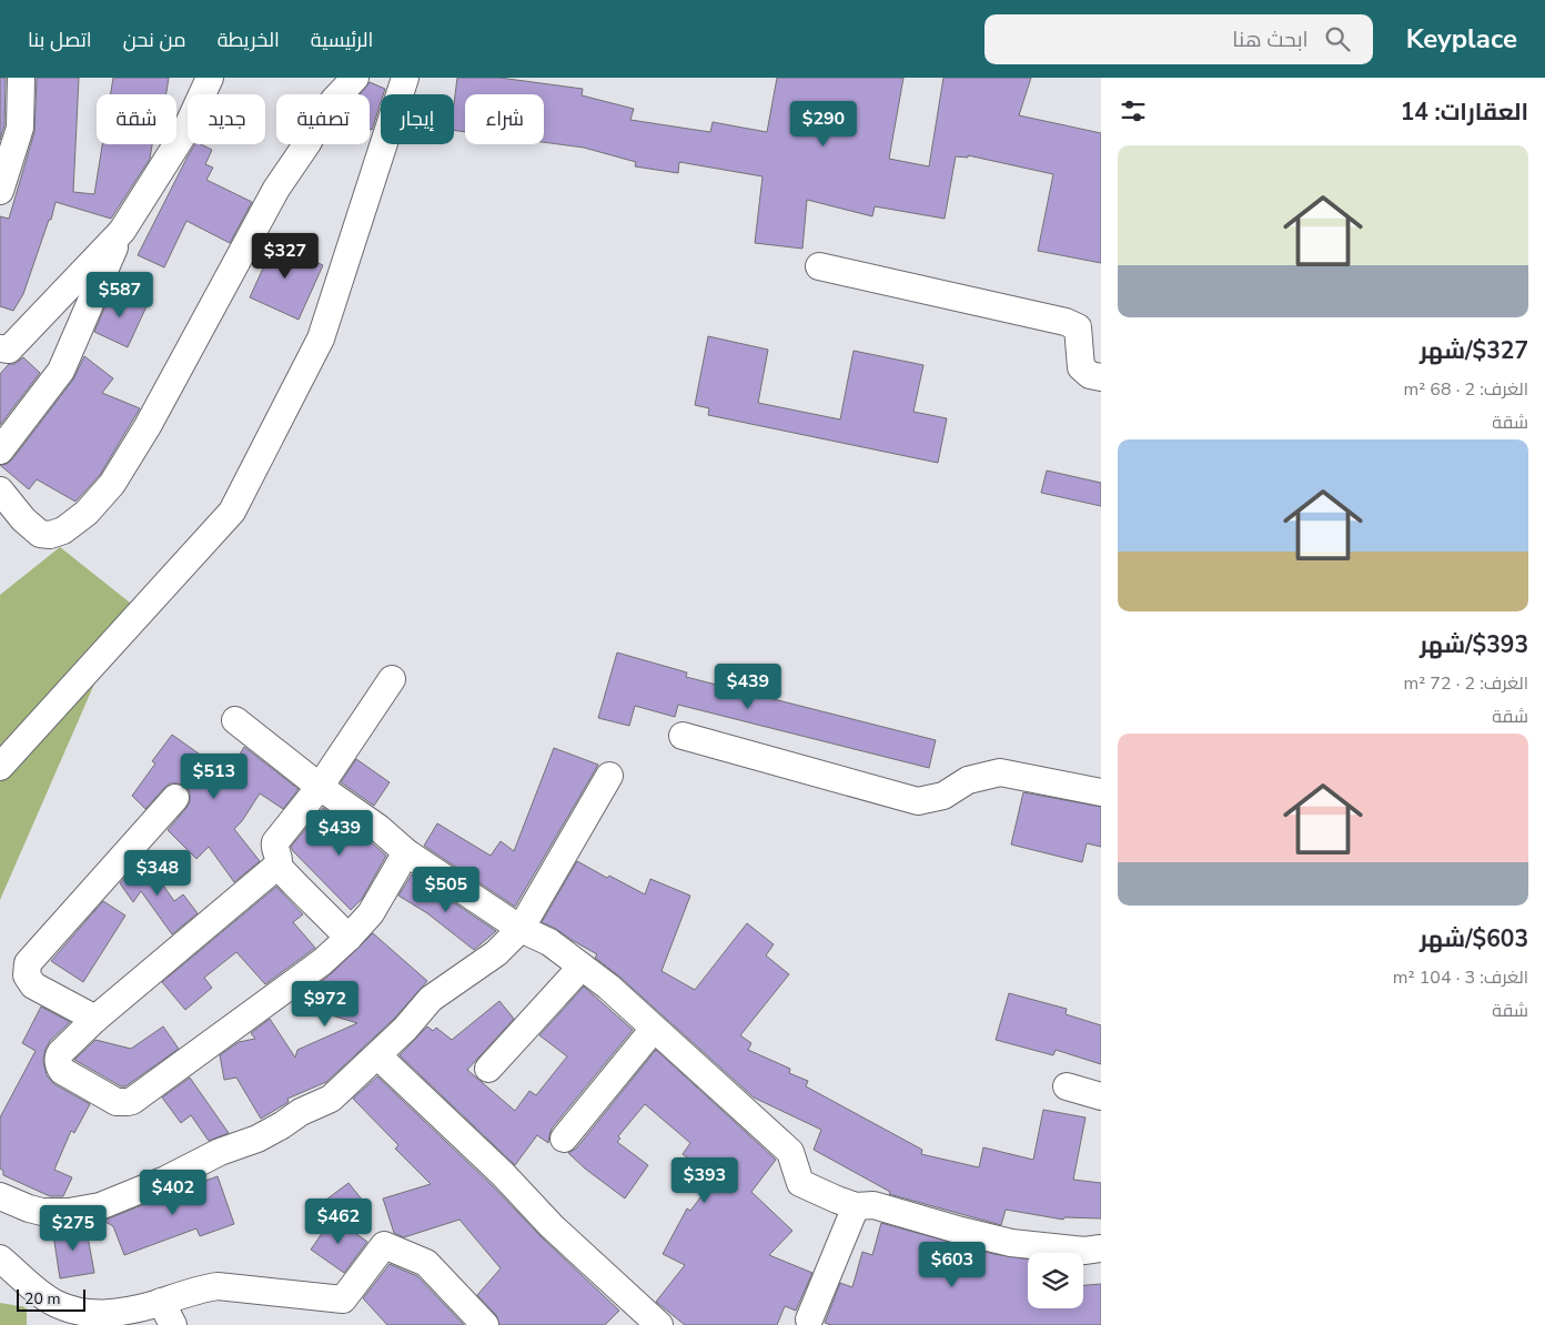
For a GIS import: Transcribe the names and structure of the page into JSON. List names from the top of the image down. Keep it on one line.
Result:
{"scale_bar":"20 m","page":{"header":"Keyplace","search":"ابحث هنا","nav":["الرئيسية","الخريطة","من نحن","اتصل بنا"],"heading":"العقارات: 14","chip":["شراء","إيجار","تصفية","جديد","شقة"],"price":["$290","$327","$587","$439","$513","$439","$348","$505","$972","$393","$402","$462","$275","$603"],"list":[{"name":"$327/شهر","note":"الغرف: 2 · 68 m² · شقة"},{"name":"$393/شهر","note":"الغرف: 2 · 72 m² · شقة"},{"name":"$603/شهر","note":"الغرف: 3 · 104 m² · شقة"}],"scale":"20 m"}}
